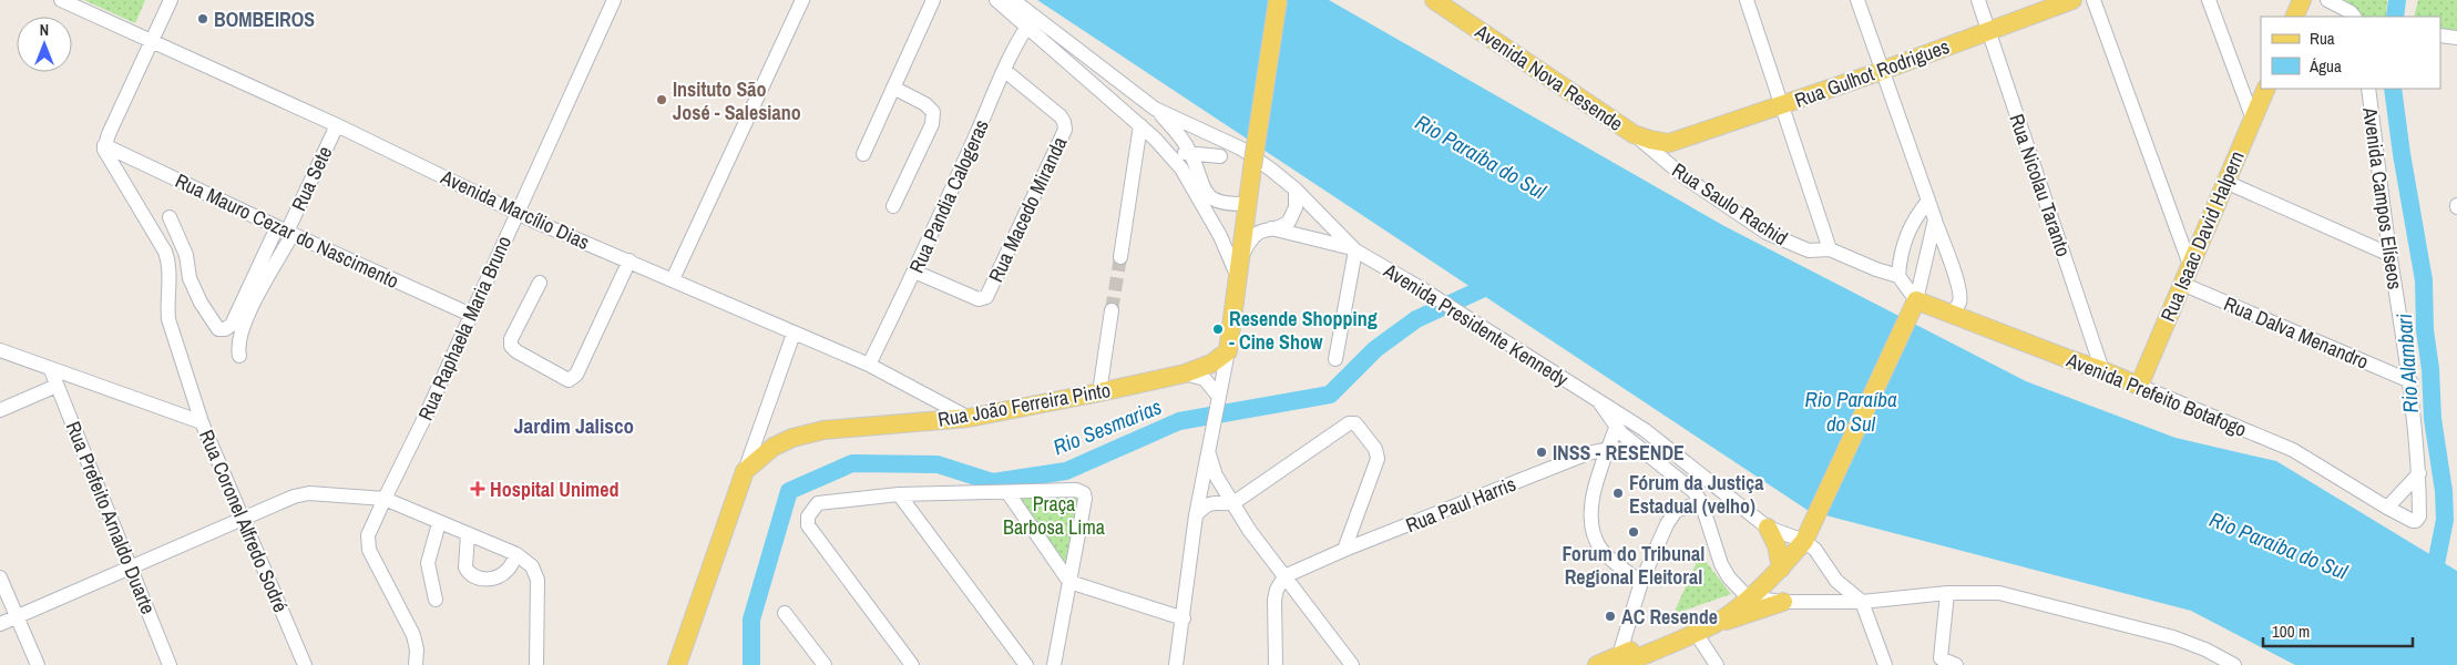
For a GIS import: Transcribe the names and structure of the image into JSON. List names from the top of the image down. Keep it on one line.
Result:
{"streets":{"main road":["Rua Gulhot Rodrigues","Avenida Nova Resende","Rua Isaac David Halpern","Avenida Prefeito Botafogo","Rua João Ferreira Pinto"],"street":["Rua Sete","Rua Nicolau Taranto","Rua Pandia Calogeras","Avenida Campos Elíseos","Rua Saulo Rachid","Avenida Marcílio Dias","Rua Macedo Miranda","Rua Mauro Cezar do Nascimento","Avenida Presidente Kennedy","Rua Raphaela Maria Bruno","Rua Dalva Menandro","Rua Paul Harris","Rua Prefeito Arnaldo Duarte","Rua Coronel Alfredo Sodré"]},"crossings":[["Rua Gulhot Rodrigues","Avenida Nova Resende"],["Rua Gulhot Rodrigues","Rua Nicolau Taranto"],["Avenida Nova Resende","Rua Saulo Rachid"],["Rua Sete","Avenida Marcílio Dias"],["Rua Sete","Rua Mauro Cezar do Nascimento"],["Rua Nicolau Taranto","Avenida Prefeito Botafogo"],["Rua Pandia Calogeras","Avenida Marcílio Dias"],["Rua Pandia Calogeras","Rua Macedo Miranda"],["Avenida Campos Elíseos","Rua Dalva Menandro"],["Avenida Campos Elíseos","Avenida Prefeito Botafogo"],["Avenida Marcílio Dias","Rua Raphaela Maria Bruno"],["Avenida Marcílio Dias","Rua João Ferreira Pinto"],["Rua Mauro Cezar do Nascimento","Rua Raphaela Maria Bruno"],["Rua Isaac David Halpern","Rua Dalva Menandro"],["Rua Isaac David Halpern","Avenida Prefeito Botafogo"],["Avenida Presidente Kennedy","Rua Paul Harris"],["Rua Prefeito Arnaldo Duarte","Rua Coronel Alfredo Sodré"]],"districts":["Jardim Jalisco"],"water":["Rio Paraíba do Sul","Rio Alambari","Rio Sesmarias"],"parks":["Praça Barbosa Lima"],"places":{"other":["BOMBEIROS","Insituto São José - Salesiano","Resende Shopping - Cine Show","INSS - RESENDE","Fórum da Justiça Estadual (velho)","Forum do Tribunal Regional Eleitoral","AC Resende"],"health":["Hospital Unimed"]},"legend":["Rua","Água"],"scale_bar":"100 m","north":"top"}
